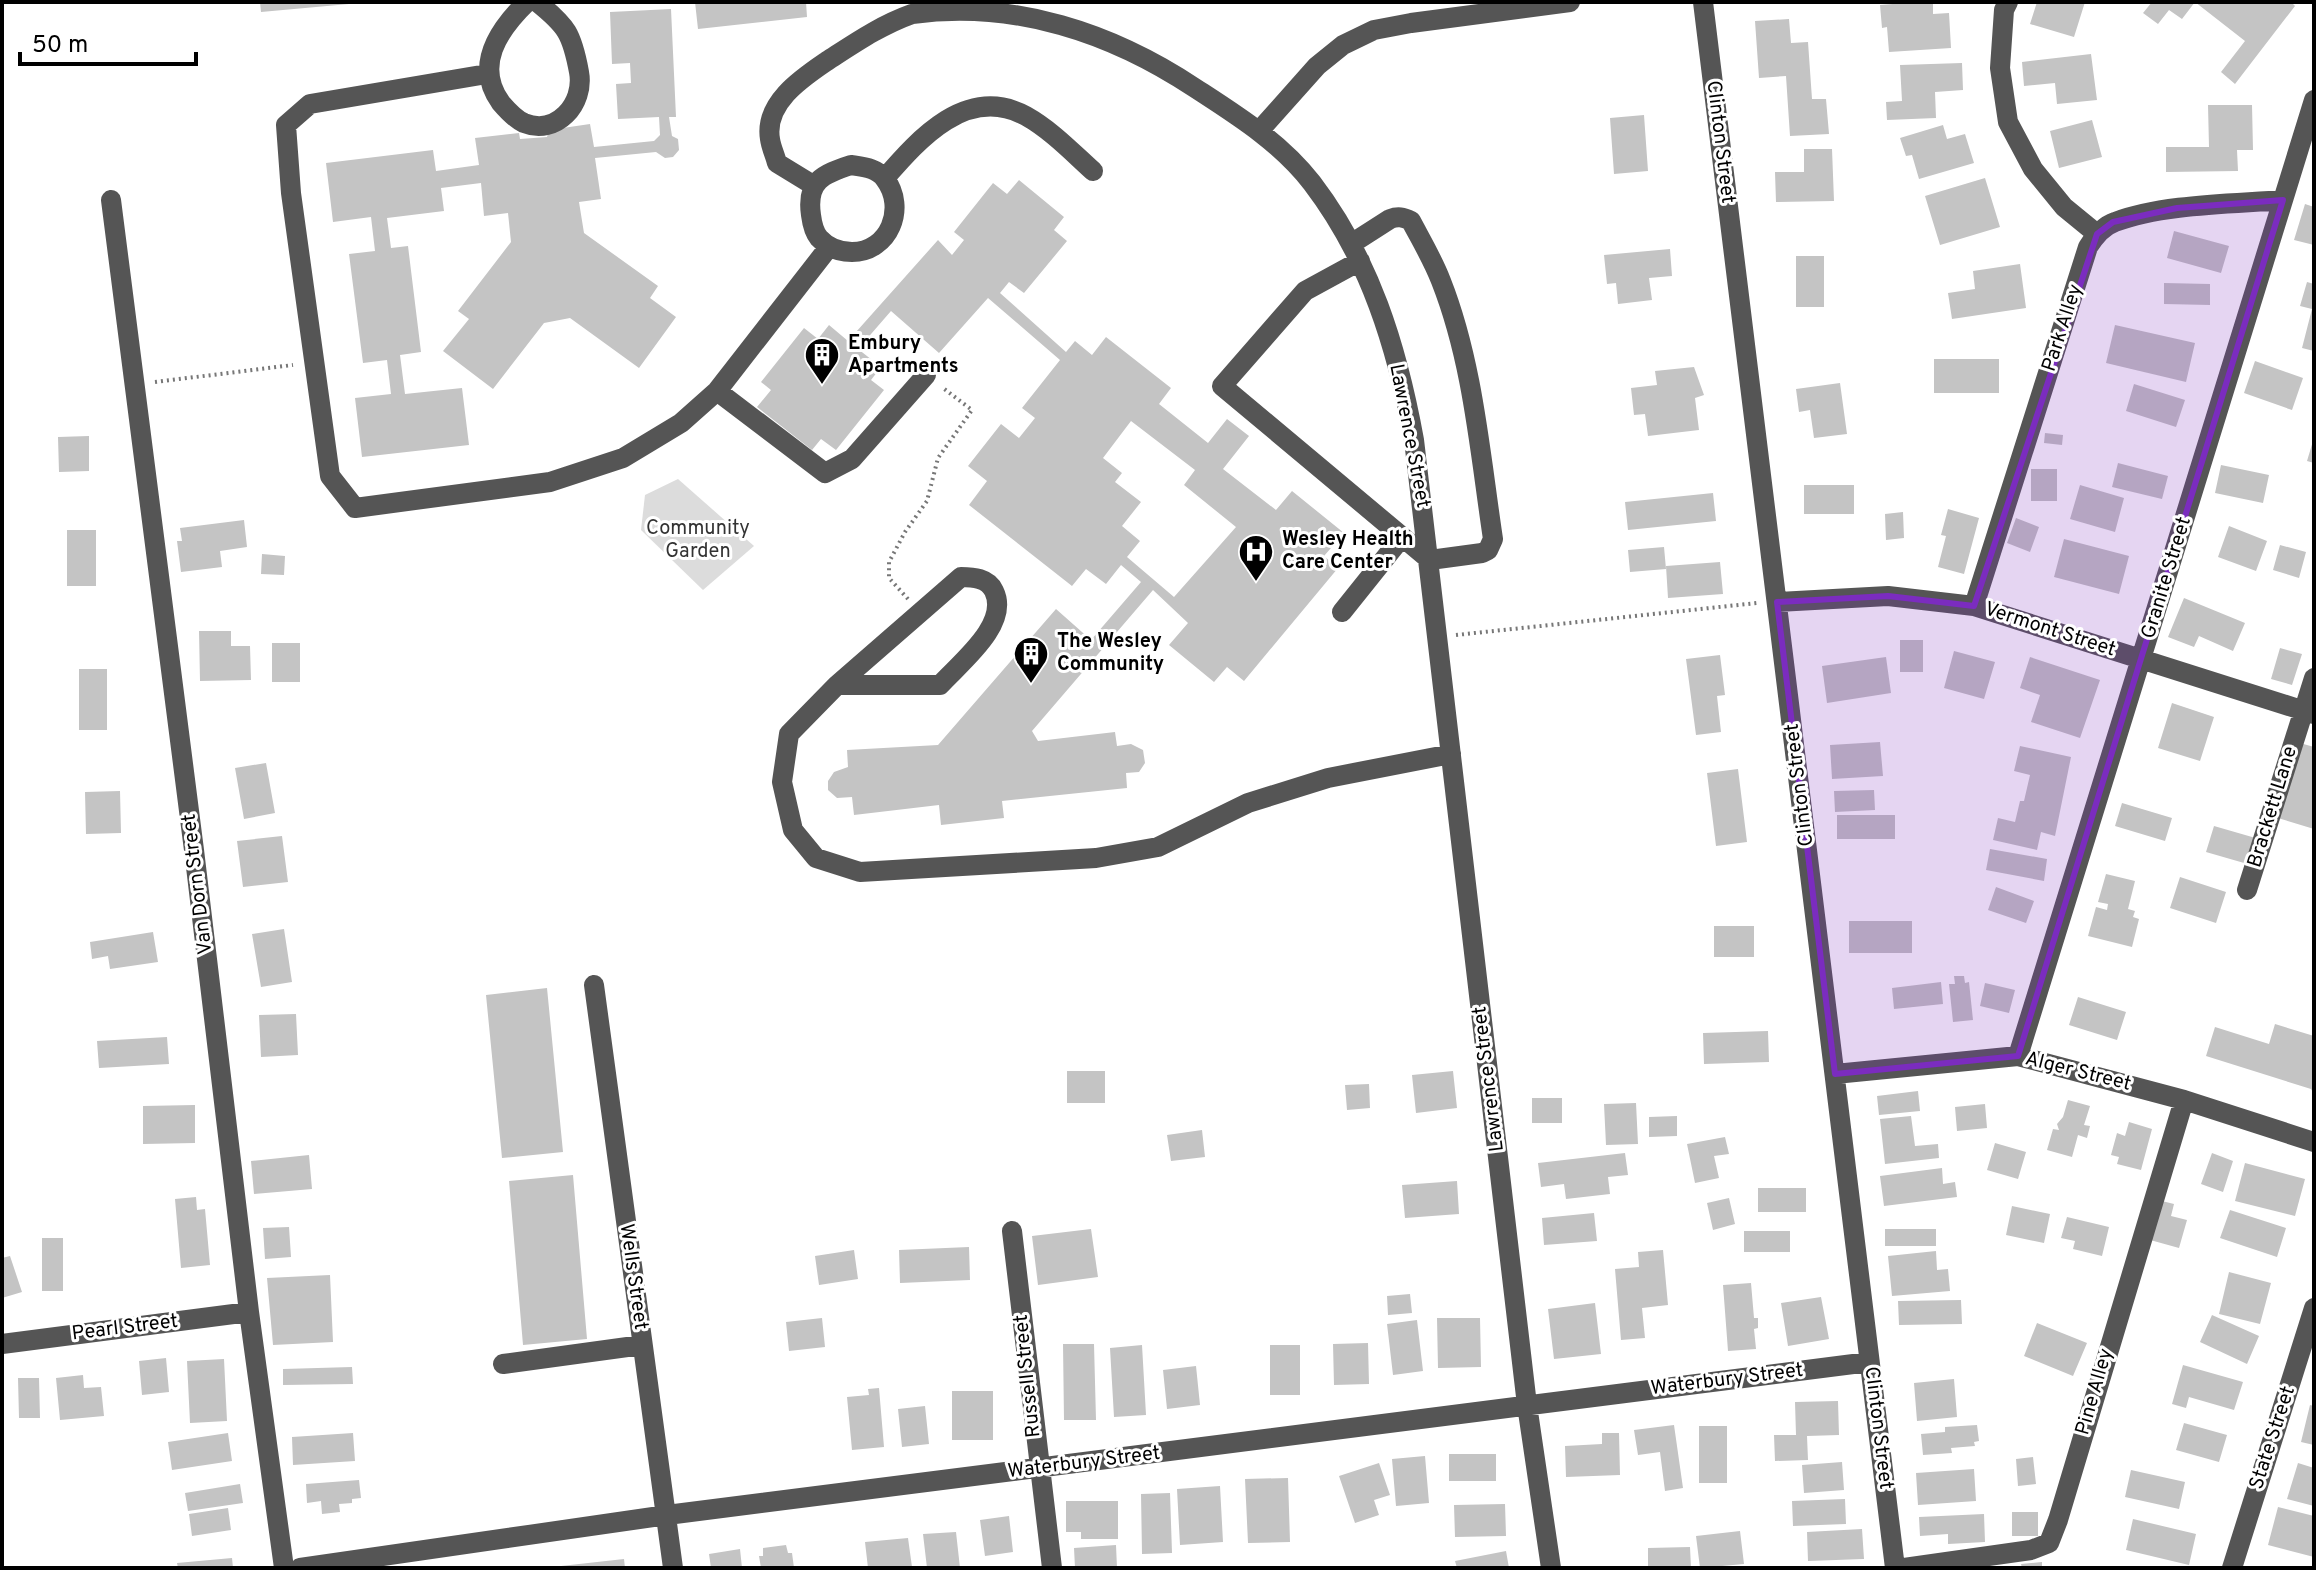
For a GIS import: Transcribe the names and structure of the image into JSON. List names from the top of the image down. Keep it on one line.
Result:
{"streets":{"street":["Clinton Street","Park Alley","Lawrence Street","Granite Street","Vermont Street","Brackett Lane","Van Dorn Street","Alger Street","Wells Street","Pearl Street","Russell Street","Waterbury Street","Pine Alley","State Street"]},"crossings":[["Clinton Street","Vermont Street"],["Clinton Street","Alger Street"],["Clinton Street","Waterbury Street"],["Park Alley","Vermont Street"],["Lawrence Street","Waterbury Street"],["Granite Street","Vermont Street"],["Granite Street","Alger Street"],["Vermont Street","Brackett Lane"],["Van Dorn Street","Pearl Street"],["Alger Street","Pine Alley"],["Wells Street","Waterbury Street"],["Russell Street","Waterbury Street"]],"parks":["Community Garden"],"places":{"building":["Embury Apartments","The Wesley Community"],"hospital":["Wesley Health Care Center"]},"scale_bar":"50 m"}
